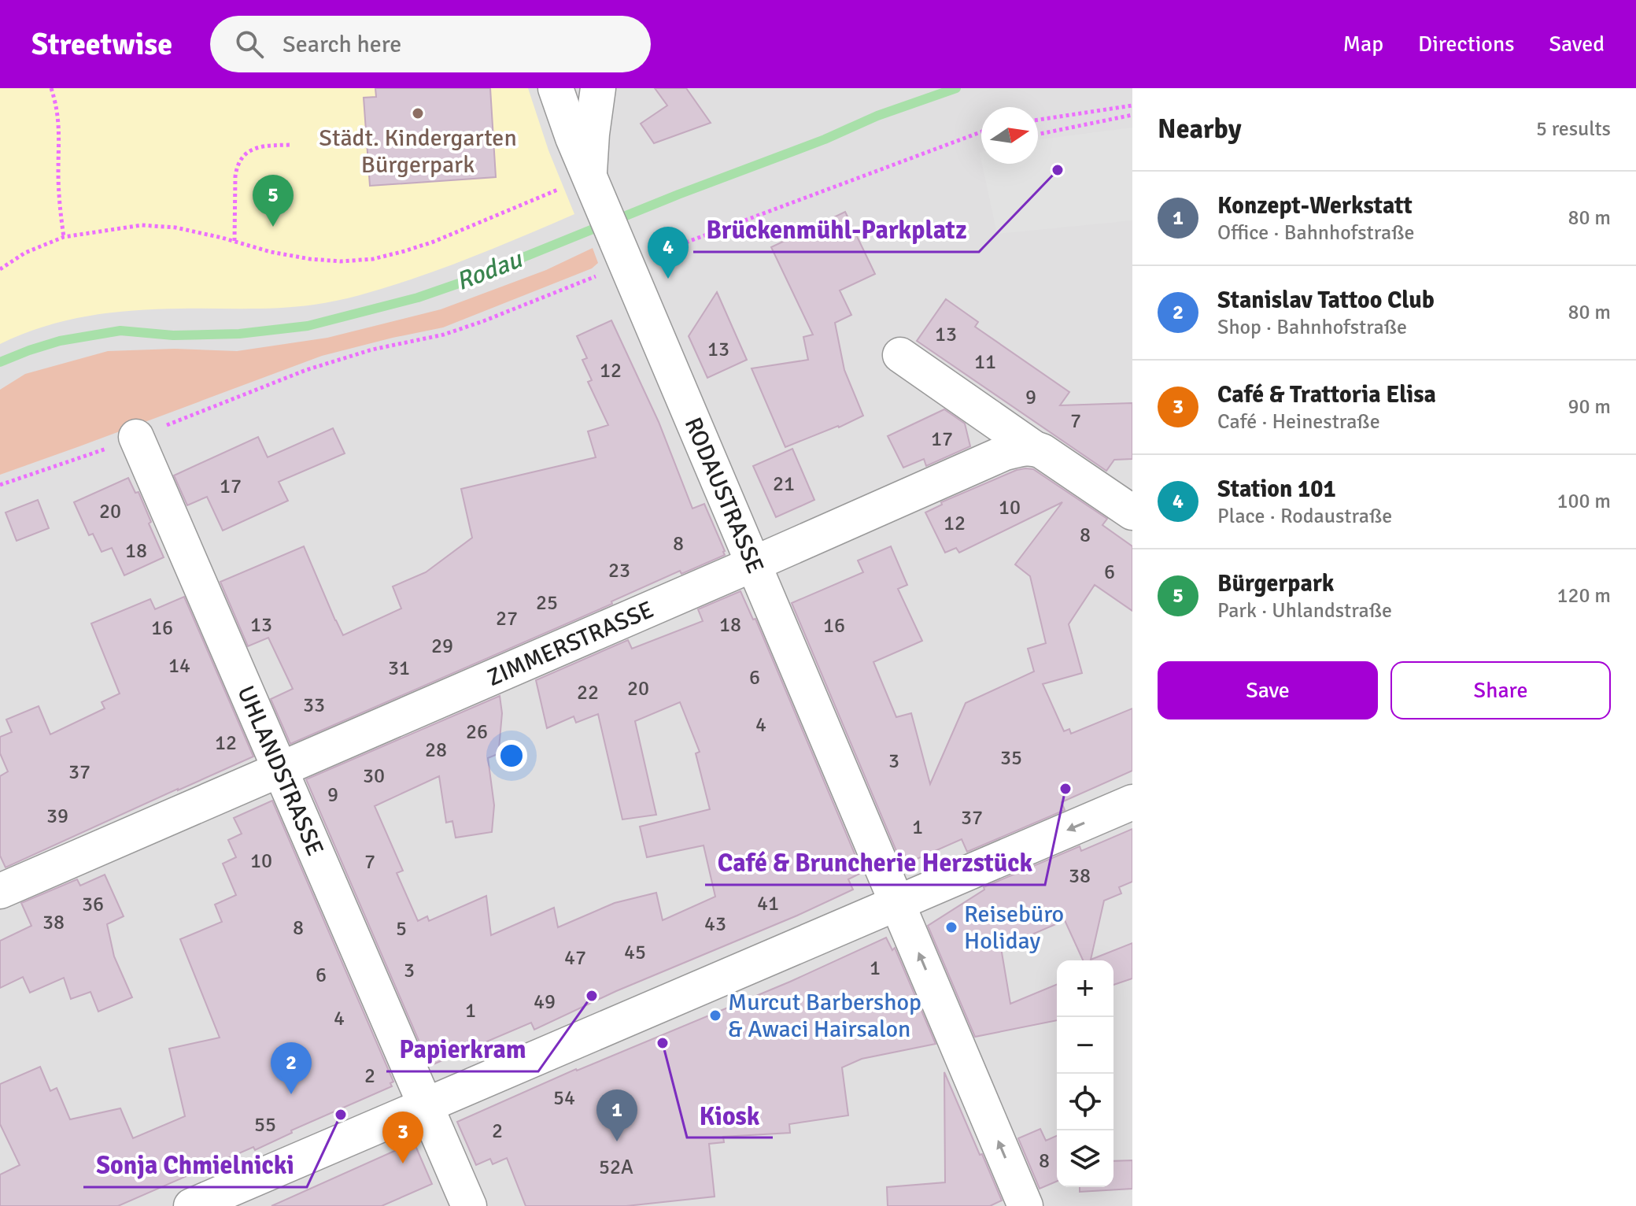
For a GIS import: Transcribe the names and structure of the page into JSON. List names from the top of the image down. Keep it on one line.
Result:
{"streets":{"street":["RODAUSTRASSE","ZIMMERSTRASSE","UHLANDSTRASSE"]},"crossings":[["RODAUSTRASSE","ZIMMERSTRASSE"],["ZIMMERSTRASSE","UHLANDSTRASSE"]],"water":["Rodau"],"places":["Städt. Kindergarten Bürgerpark","Brückenmühl-Parkplatz","Café & Bruncherie Herzstück","Reisebüro Holiday","Papierkram","Murcut Barbershop & Awaci Hairsalon","Kiosk","Sonja Chmielnicki"],"house_numbers":["13","13","11","12","9","7","17","21","17","10","20","12","8","8","18","23","6","25","27","13","18","16","16","29","14","31","6","20","22","33","4","26","12","28","35","3","37","30","9","39","37","1","10","7","38","41","36","38","43","8","5","45","47","1","3","6","49","1","4","2","54","55","2","8","52A"],"north":"right","page":{"header":"Streetwise","search":"Search here","nav":["Map","Directions","Saved"],"heading":["Nearby","5 results"],"list":[{"mark":"1","name":"Konzept-Werkstatt","note":"Office · Bahnhofstraße","value":"80 m"},{"mark":"2","name":"Stanislav Tattoo Club","note":"Shop · Bahnhofstraße","value":"80 m"},{"mark":"3","name":"Café & Trattoria Elisa","note":"Café · Heinestraße","value":"90 m"},{"mark":"4","name":"Station 101","note":"Place · Rodaustraße","value":"100 m"},{"mark":"5","name":"Bürgerpark","note":"Park · Uhlandstraße","value":"120 m"}],"pins":["5","4","2","1","3"],"buttons":["Save","Share"],"map_buttons":["+","−"]}}
